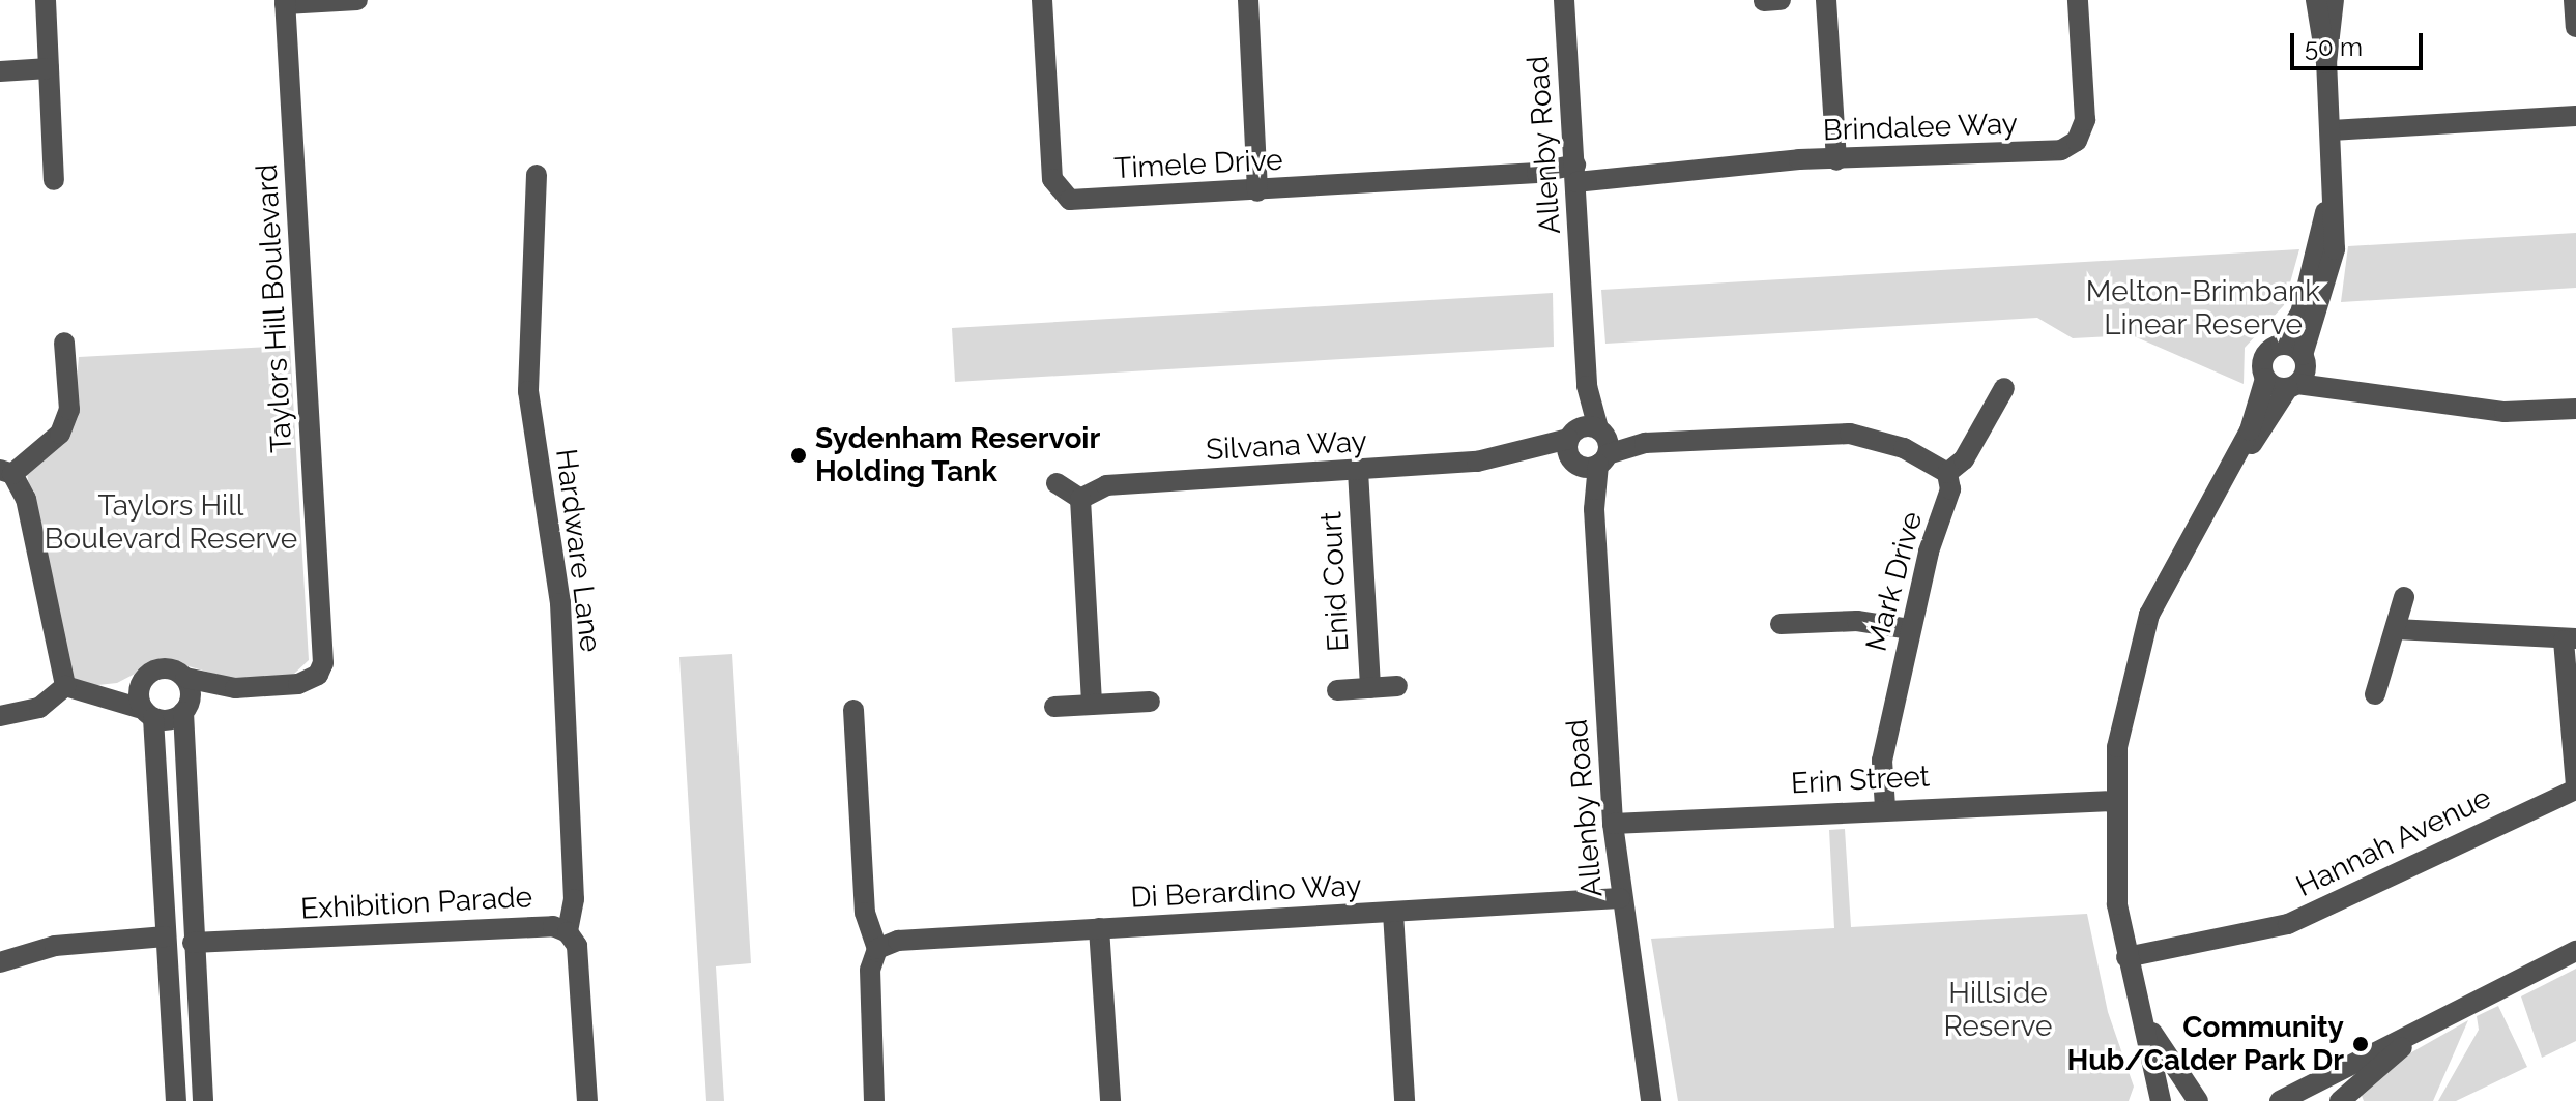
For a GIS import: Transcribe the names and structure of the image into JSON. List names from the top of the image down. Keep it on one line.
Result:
{"streets":{"street":["Brindalee Way","Allenby Road","Timele Drive","Taylors Hill Boulevard","Silvana Way","Hardware Lane","Enid Court","Mark Drive","Erin Street","Hannah Avenue","Di Berardino Way","Exhibition Parade"]},"crossings":[["Brindalee Way","Allenby Road"],["Brindalee Way","Timele Drive"],["Allenby Road","Timele Drive"],["Allenby Road","Silvana Way"],["Allenby Road","Erin Street"],["Allenby Road","Di Berardino Way"],["Silvana Way","Enid Court"],["Silvana Way","Mark Drive"],["Hardware Lane","Exhibition Parade"],["Mark Drive","Erin Street"]],"parks":["Melton-Brimbank Linear Reserve","Taylors Hill Boulevard Reserve","Hillside Reserve"],"places":["Sydenham Reservoir Holding Tank","Community Hub/Calder Park Dr"],"scale_bar":"50 m"}
